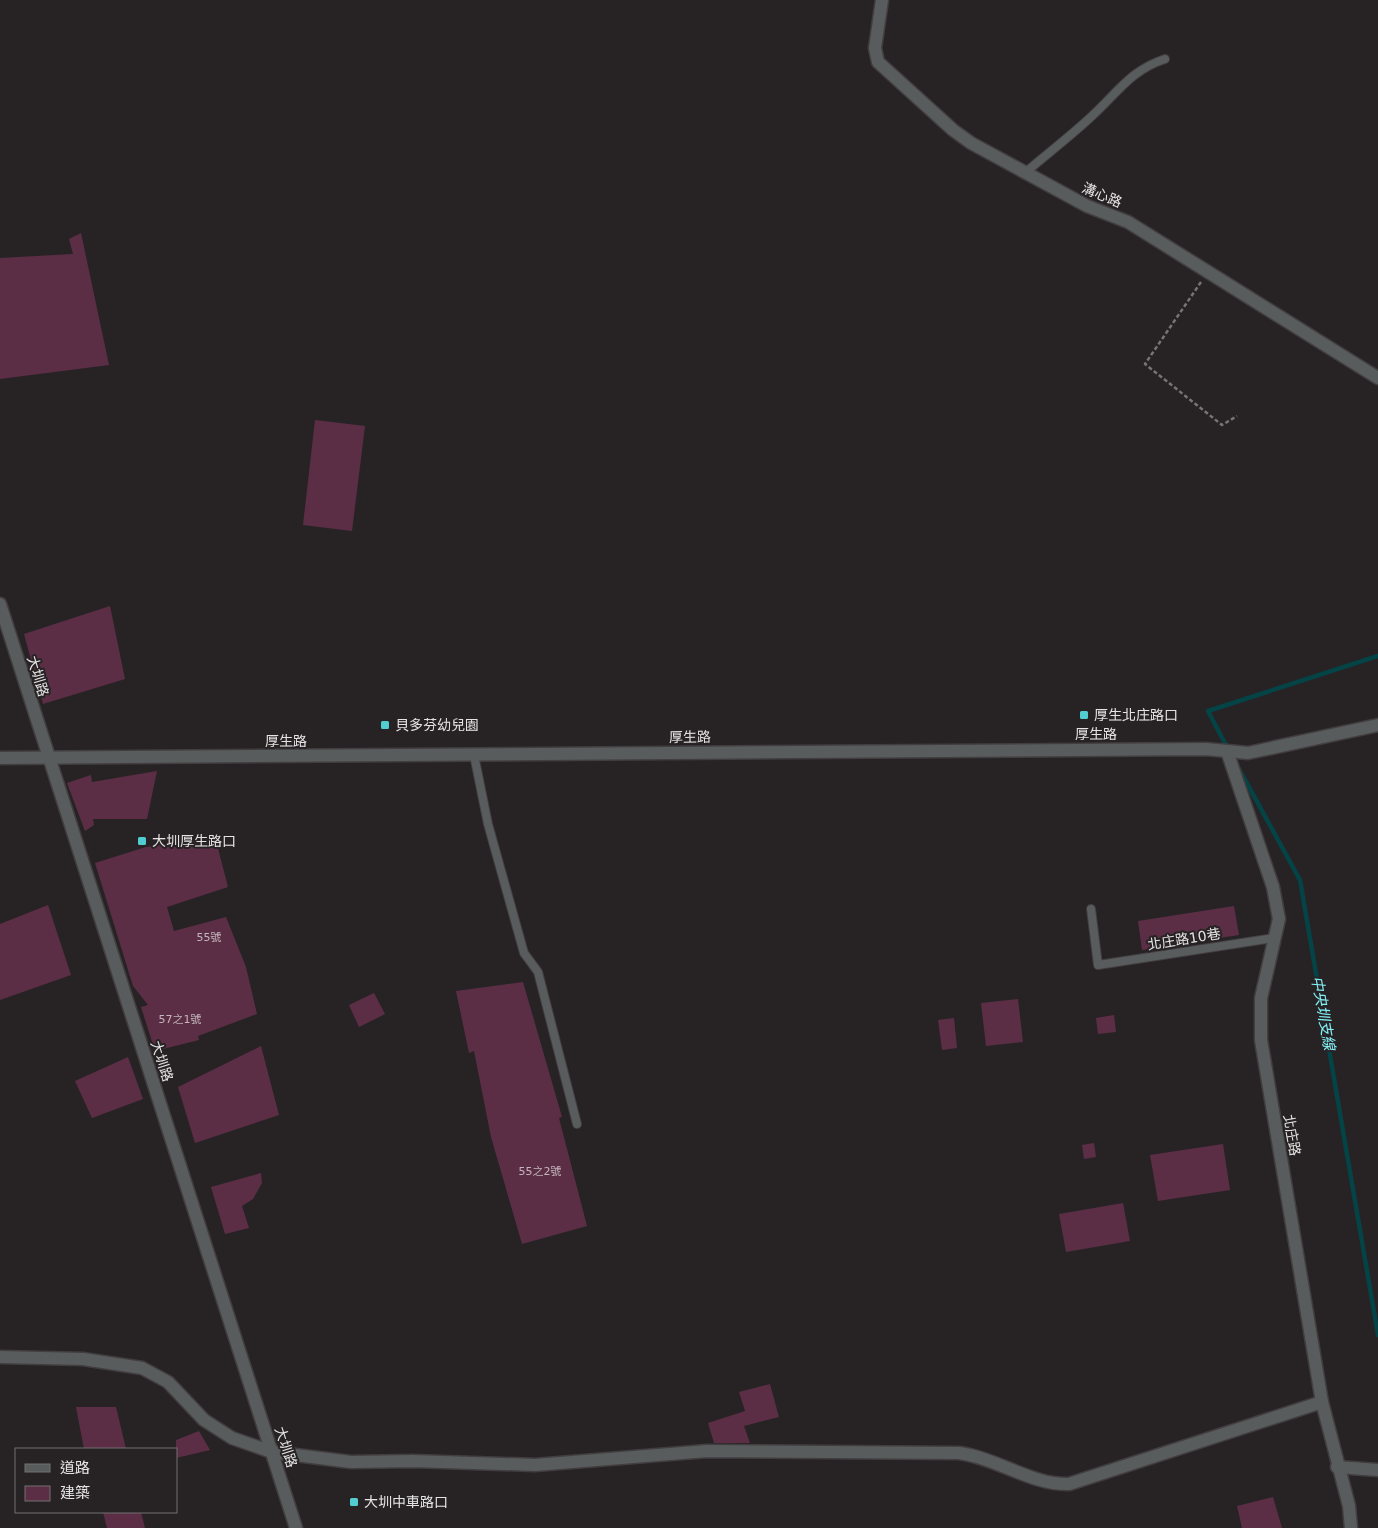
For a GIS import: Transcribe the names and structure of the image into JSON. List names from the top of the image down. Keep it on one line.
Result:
{"streets":{"street":["溝心路","大圳路","厚生路","北庄路"],"lane":["北庄路10巷"]},"crossings":[["大圳路","厚生路"],["厚生路","北庄路"],["北庄路10巷","北庄路"]],"water":["中央圳支線"],"places":{"transit":["厚生北庄路口","貝多芬幼兒園","大圳厚生路口","大圳中車路口"]},"house_numbers":["55號","57之1號","55之2號"],"legend":["道路","建築"]}
